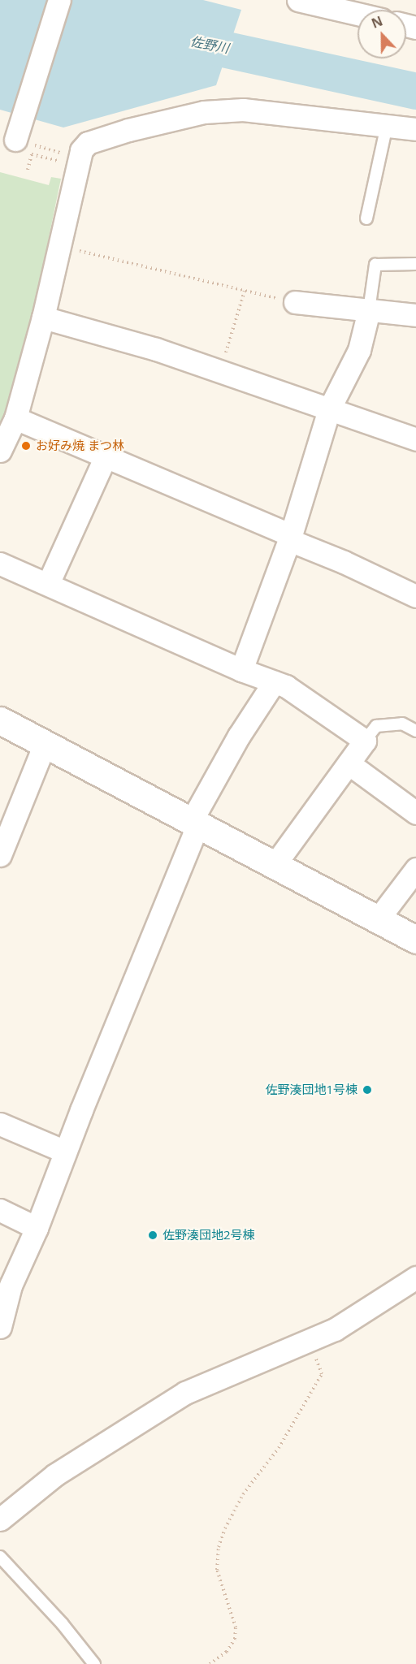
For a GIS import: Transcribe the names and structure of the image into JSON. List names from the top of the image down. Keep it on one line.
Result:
{"water":["佐野川"],"places":["お好み焼 まつ林","佐野湊団地1号棟","佐野湊団地2号棟"],"north":"top"}
